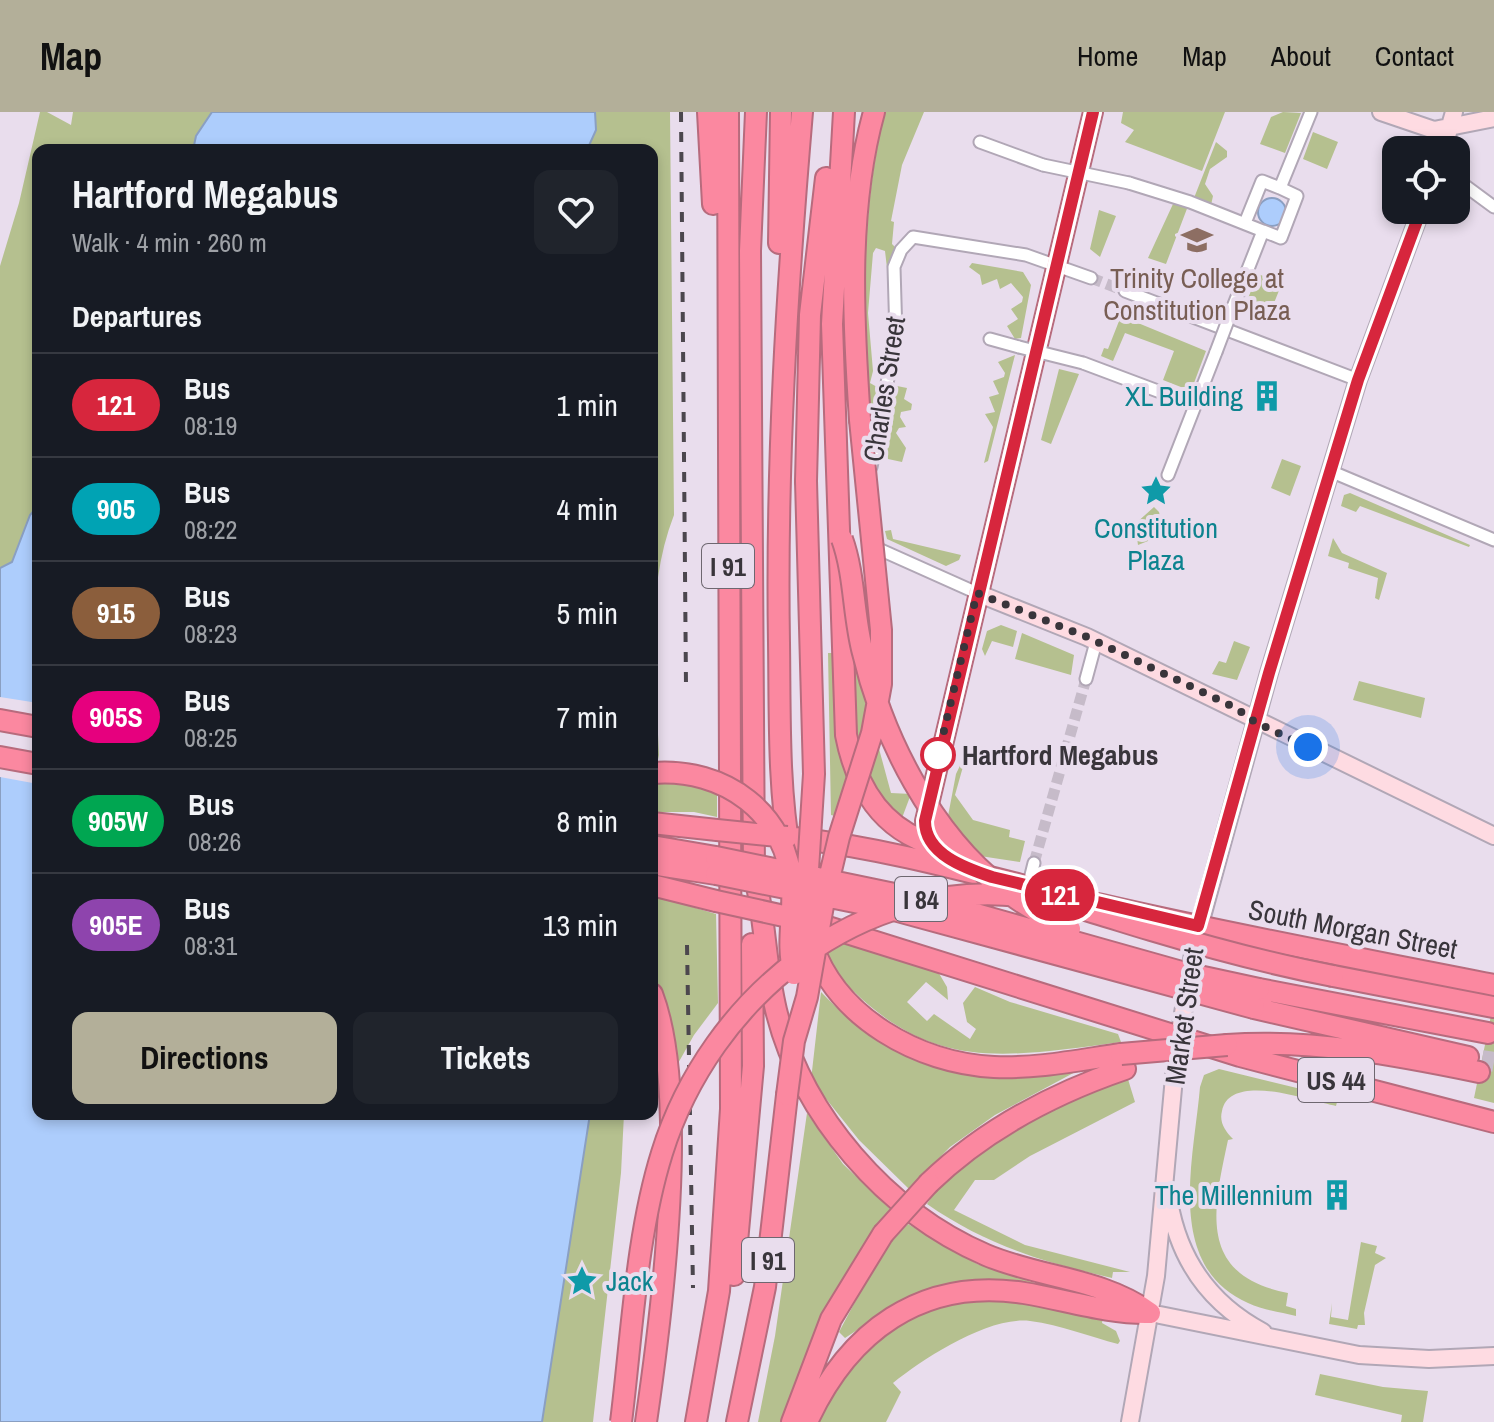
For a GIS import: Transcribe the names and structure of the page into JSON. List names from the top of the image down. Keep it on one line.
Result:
{"streets":{"highway":["I 91","I 84","South Morgan Street","US 44"],"street":["Charles Street","Market Street"]},"crossings":[["South Morgan Street","Market Street"],["Market Street","US 44"]],"places":{"school or university":["Trinity College at Constitution Plaza"],"building":["XL Building","The Millennium"],"place":["Constitution Plaza","Jack"],"other":["Hartford Megabus"]},"lines":["bus line 121"],"page":{"header":"Map","nav":["Home","Map","About","Contact"],"on_map":"121","heading":[["Hartford Megabus","Walk · 4 min · 260 m"],"Departures"],"list":[{"mark":"121","name":"Bus","note":"08:19","value":"1 min"},{"mark":"905","name":"Bus","note":"08:22","value":"4 min"},{"mark":"915","name":"Bus","note":"08:23","value":"5 min"},{"mark":"905S","name":"Bus","note":"08:25","value":"7 min"},{"mark":"905W","name":"Bus","note":"08:26","value":"8 min"},{"mark":"905E","name":"Bus","note":"08:31","value":"13 min"}],"buttons":["Directions","Tickets"]}}
